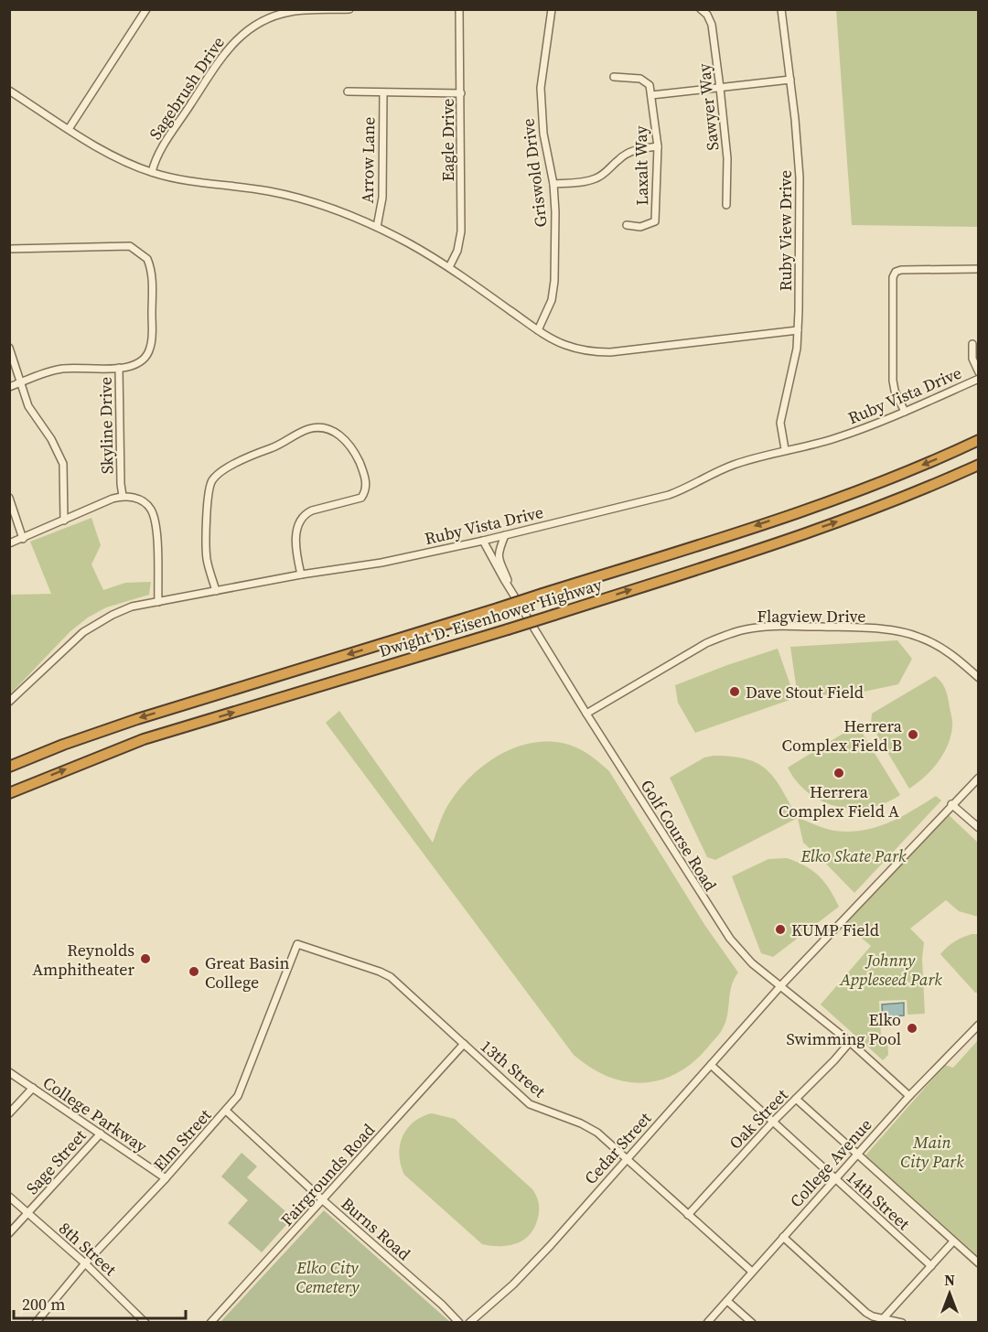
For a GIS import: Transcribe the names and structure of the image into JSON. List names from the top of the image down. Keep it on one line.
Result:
{"streets":{"highway":["Dwight D. Eisenhower Highway"],"street":["Sagebrush Drive","Sawyer Way","Eagle Drive","Arrow Lane","Laxalt Way","Griswold Drive","Ruby View Drive","Ruby Vista Drive","Skyline Drive","Flagview Drive","Golf Course Road","13th Street","College Parkway","Oak Street","Elm Street","Cedar Street","Sage Street","College Avenue","Fairgrounds Road","14th Street","Burns Road","8th Street"]},"crossings":[["Ruby View Drive","Ruby Vista Drive"],["Ruby Vista Drive","Skyline Drive"],["Ruby Vista Drive","Golf Course Road"],["Flagview Drive","Golf Course Road"],["Golf Course Road","Oak Street"],["Golf Course Road","Cedar Street"],["Golf Course Road","College Avenue"],["13th Street","Oak Street"],["13th Street","Elm Street"],["13th Street","Cedar Street"],["13th Street","College Avenue"],["13th Street","Fairgrounds Road"],["College Parkway","Elm Street"],["College Parkway","Sage Street"],["Oak Street","14th Street"],["Elm Street","Burns Road"],["Elm Street","8th Street"],["Cedar Street","14th Street"],["Sage Street","8th Street"],["College Avenue","14th Street"],["Fairgrounds Road","Burns Road"]],"parks":["Elko Skate Park","Johnny Appleseed Park","Main City Park","Elko City Cemetery"],"places":["Dave Stout Field","Herrera Complex Field B","Herrera Complex Field A","KUMP Field","Reynolds Amphitheater","Great Basin College","Elko Swimming Pool"],"scale_bar":"200 m","north":"top"}
